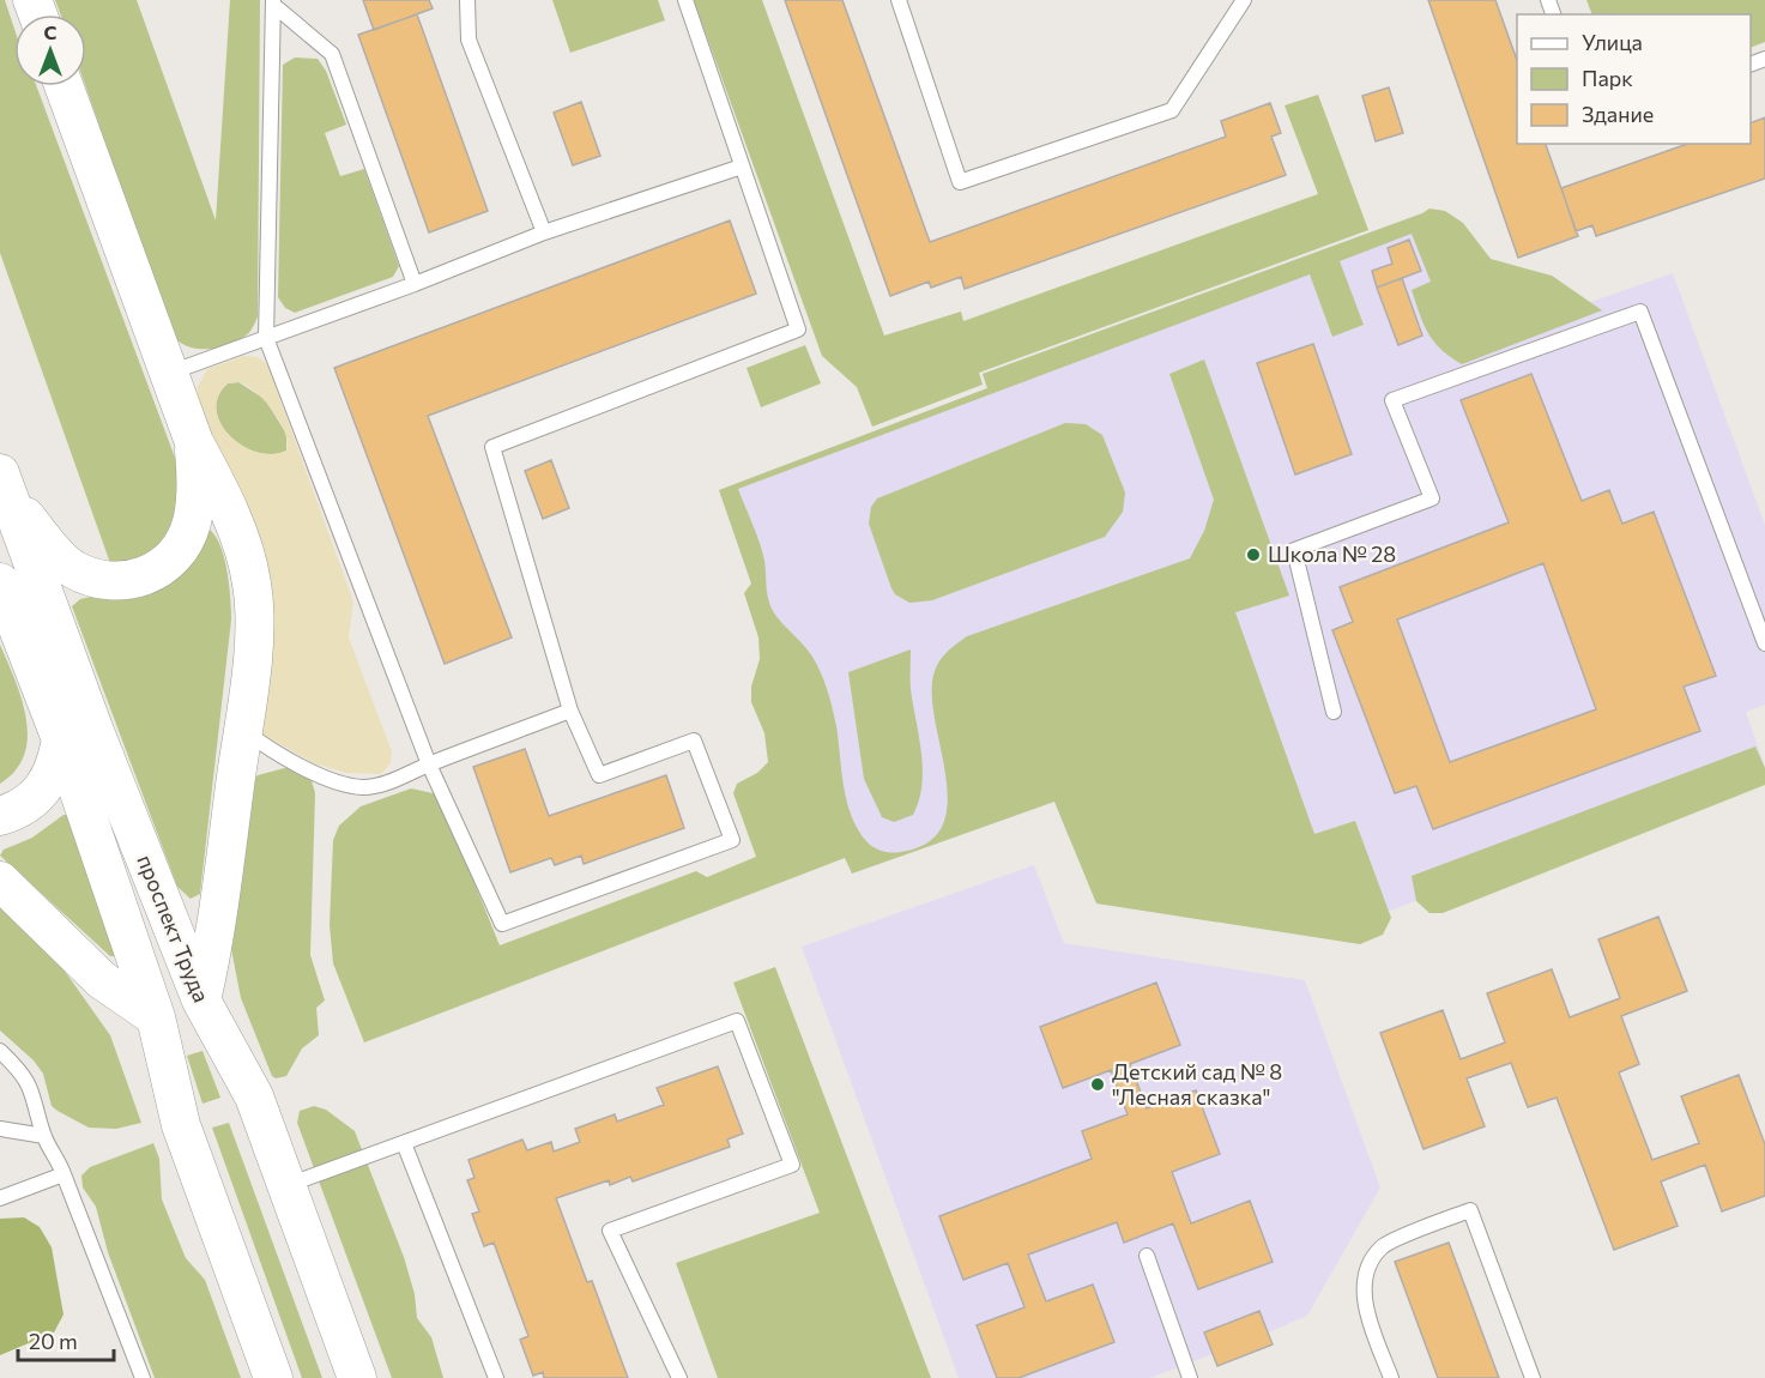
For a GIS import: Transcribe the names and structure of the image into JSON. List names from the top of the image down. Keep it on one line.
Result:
{"streets":{"main road":["проспект Труда"]},"places":["Школа № 28","Детский сад № 8 \"Лесная сказка\""],"legend":["Улица","Парк","Здание"],"scale_bar":"20 m","north":"top"}
